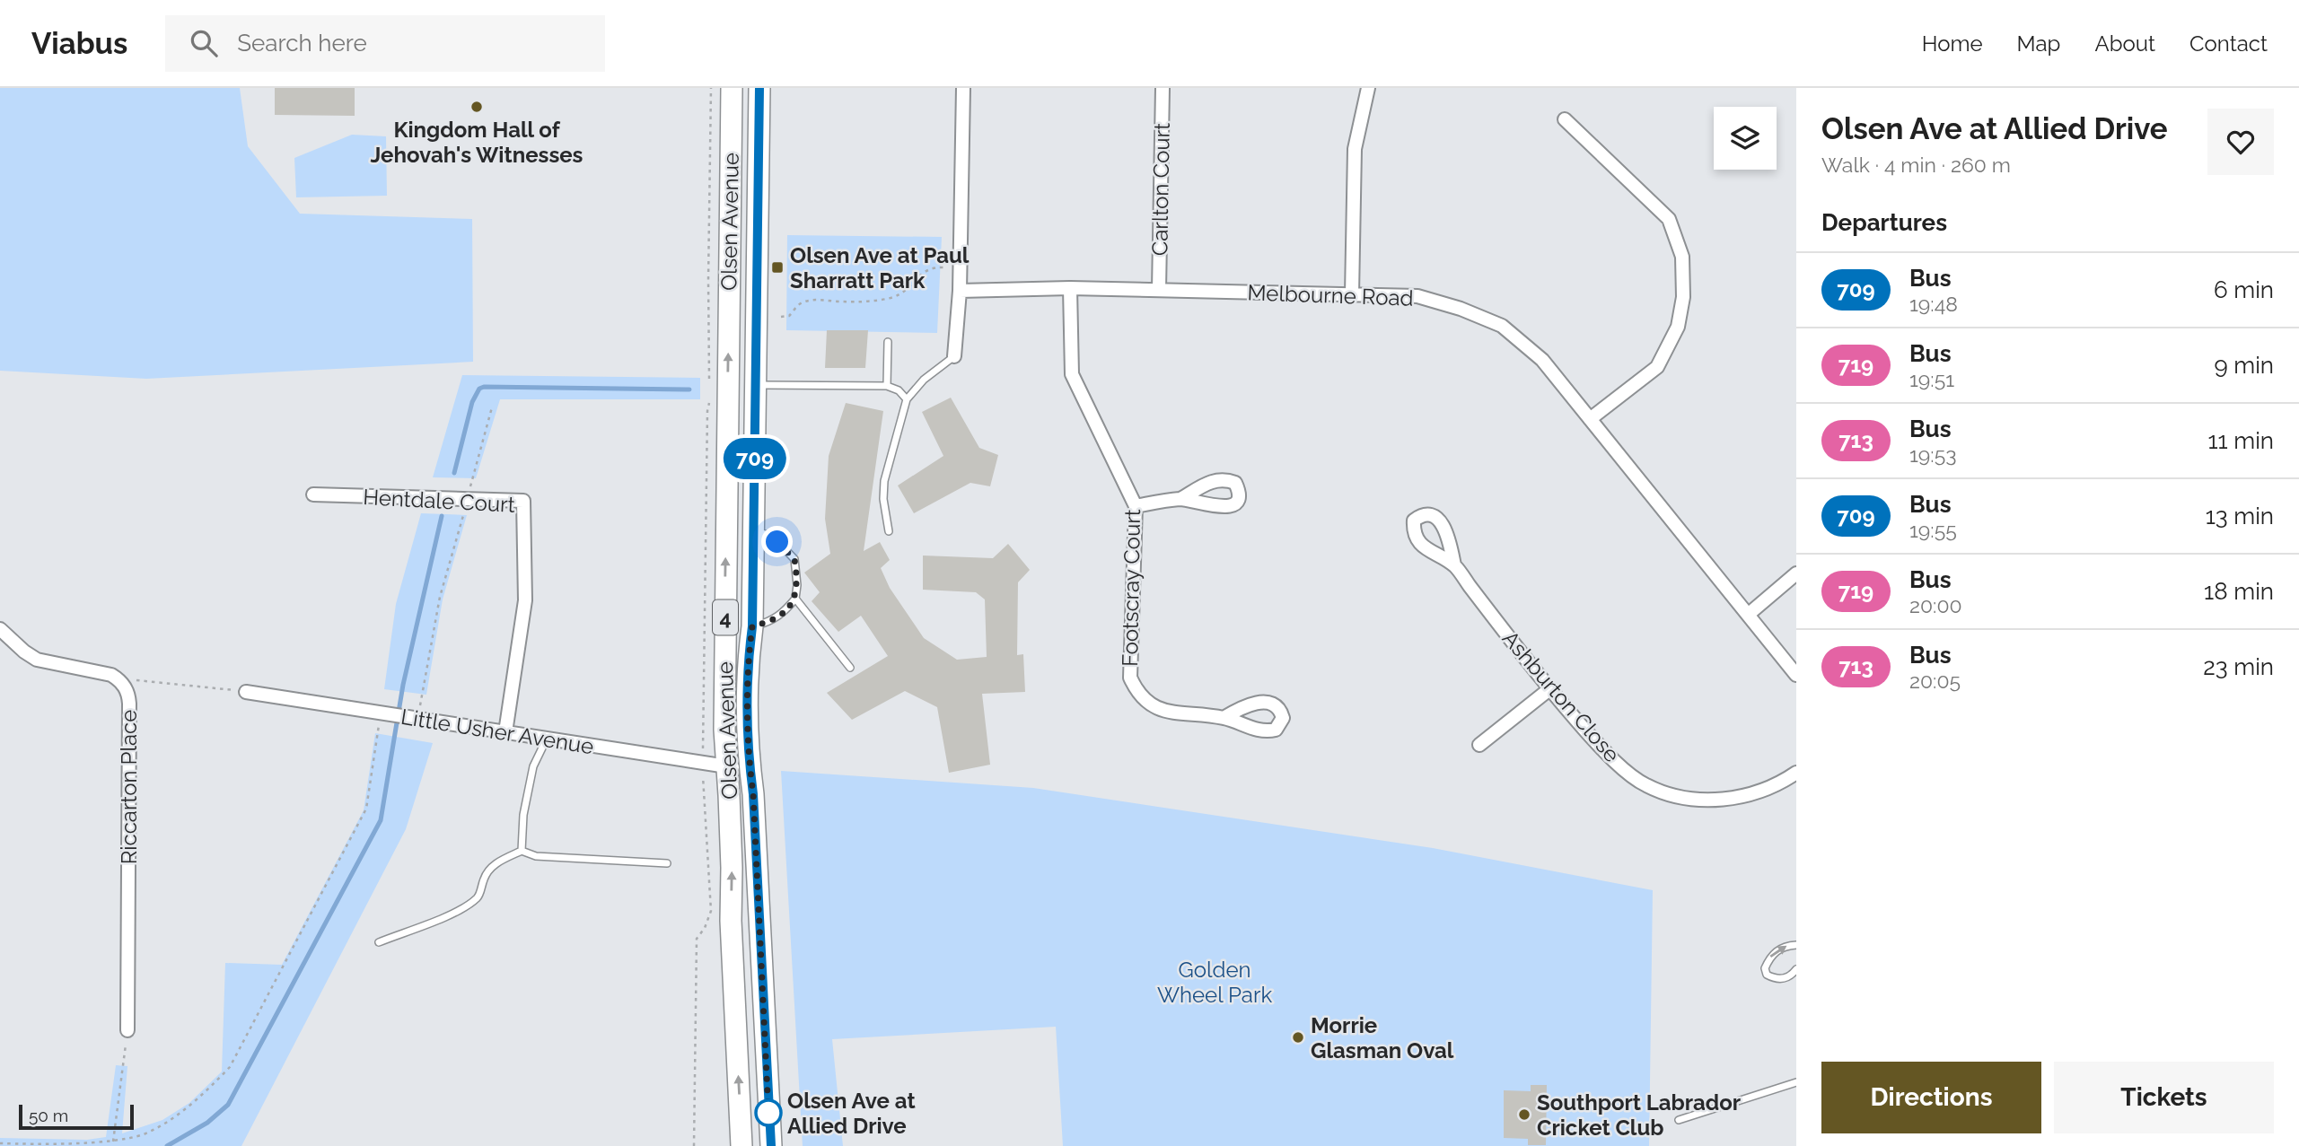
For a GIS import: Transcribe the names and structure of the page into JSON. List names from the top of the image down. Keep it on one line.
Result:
{"streets":{"main road":["Olsen Avenue","4"],"street":["Carlton Court","Melbourne Road","Hentdale Court","Footscray Court","Ashburton Close","Little Usher Avenue","Riccarton Place"]},"crossings":[["Carlton Court","Melbourne Road"],["Olsen Avenue","Little Usher Avenue"],["Melbourne Road","Footscray Court"],["Hentdale Court","Little Usher Avenue"]],"parks":["Golden Wheel Park"],"places":{"other":["Kingdom Hall of Jehovah's Witnesses","Morrie Glasman Oval","Olsen Ave at Allied Drive","Southport Labrador Cricket Club"],"transit":["Olsen Ave at Paul Sharratt Park"]},"lines":["bus line 709"],"scale_bar":"50 m","page":{"header":"Viabus","search":"Search here","nav":["Home","Map","About","Contact"],"on_map":"709","heading":[["Olsen Ave at Allied Drive","Walk · 4 min · 260 m"],"Departures"],"list":[{"mark":"709","name":"Bus","note":"19:48","value":"6 min"},{"mark":"719","name":"Bus","note":"19:51","value":"9 min"},{"mark":"713","name":"Bus","note":"19:53","value":"11 min"},{"mark":"709","name":"Bus","note":"19:55","value":"13 min"},{"mark":"719","name":"Bus","note":"20:00","value":"18 min"},{"mark":"713","name":"Bus","note":"20:05","value":"23 min"}],"buttons":["Directions","Tickets"],"scale":"50 m"}}
